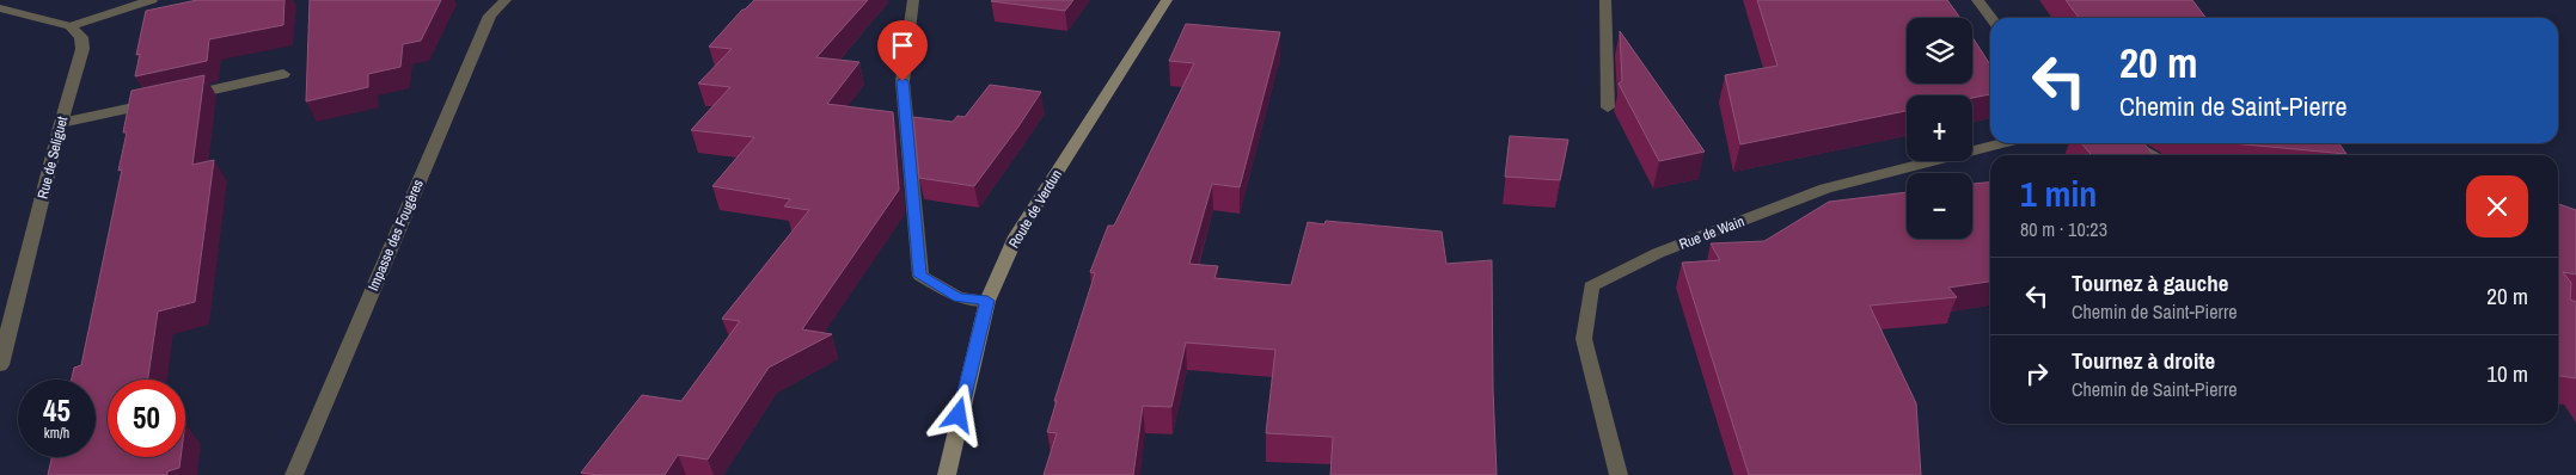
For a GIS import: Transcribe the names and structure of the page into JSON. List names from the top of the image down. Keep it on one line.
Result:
{"streets":{"main road":["Route de Verdun"],"street":["Rue de Seliguet","Rue de Wain"],"lane":["Impasse des Fougères"]},"page":{"map_buttons":["+","−"],"turn":["20 m","Chemin de Saint-Pierre"],"heading":["1 min","80 m · 10:23"],"list":[{"name":"Tournez à gauche","note":"Chemin de Saint-Pierre","value":"20 m"},{"name":"Tournez à droite","note":"Chemin de Saint-Pierre","value":"10 m"}],"speed":"45 km/h","limit":"50"}}
